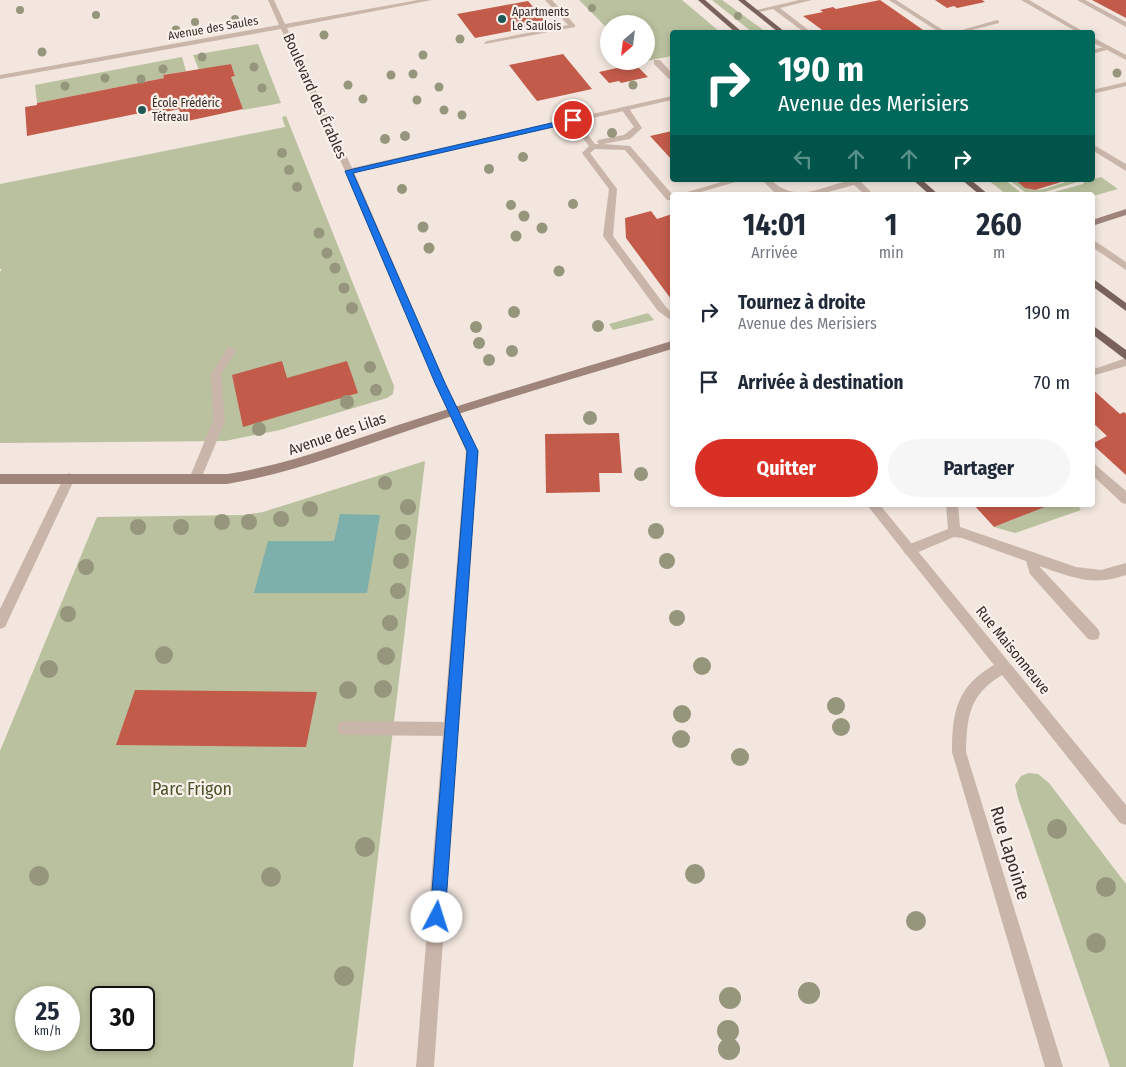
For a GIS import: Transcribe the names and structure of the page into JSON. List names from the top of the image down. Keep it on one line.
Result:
{"streets":{"street":["Avenue des Saules","Boulevard des Érables","Avenue des Lilas","Rue Maisonneuve","Rue Lapointe"]},"crossings":[["Avenue des Saules","Boulevard des Érables"],["Boulevard des Érables","Avenue des Lilas"],["Rue Maisonneuve","Rue Lapointe"]],"parks":["Parc Frigon"],"places":["Apartments Le Saulois","École Frédéric Tétreau"],"north":"bottom left","page":{"turn":["190 m","Avenue des Merisiers"],"eta":["14:01","Arrivée","1","min","260","m"],"list":[{"name":"Tournez à droite","note":"Avenue des Merisiers","value":"190 m"},{"name":"Arrivée à destination","value":"70 m"}],"buttons":["Quitter","Partager"],"speed":"25 km/h","limit":"30"}}
